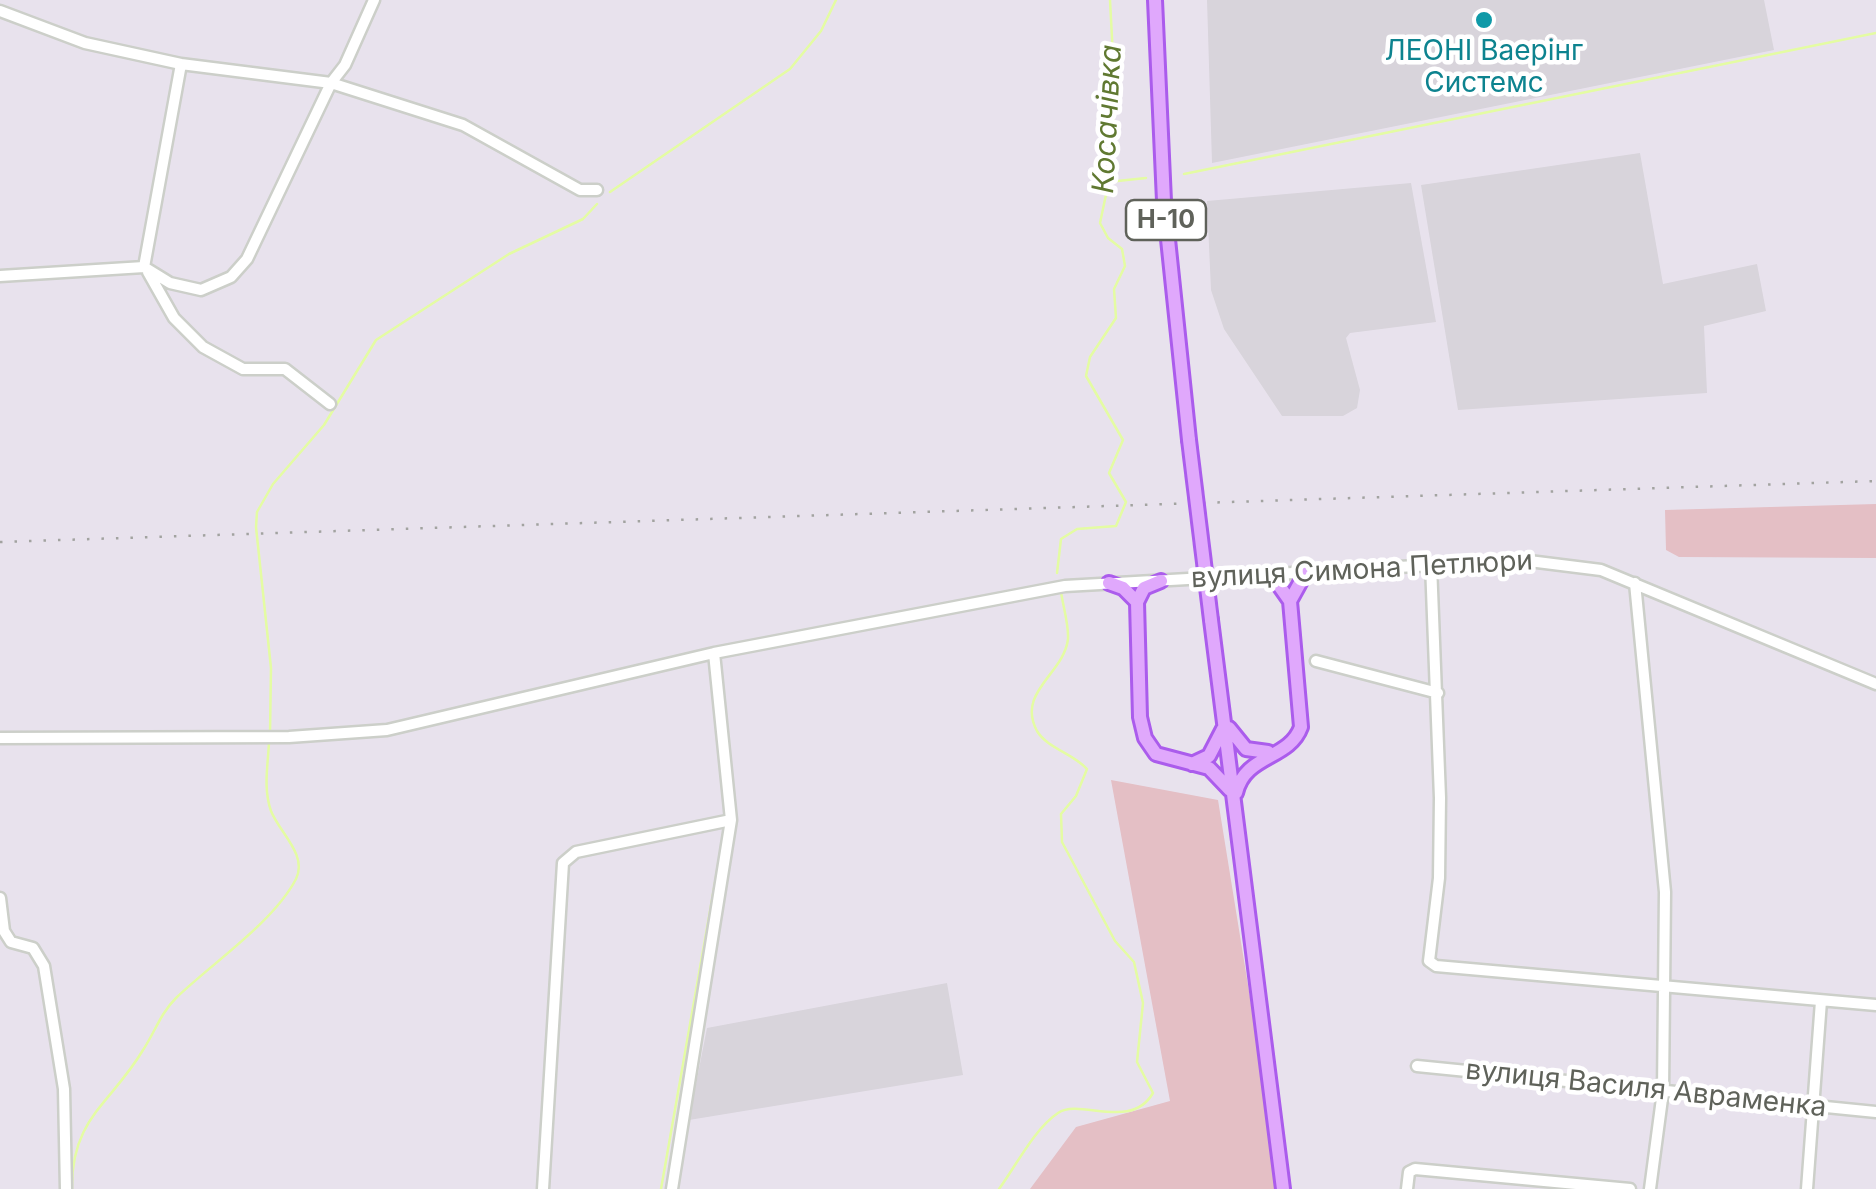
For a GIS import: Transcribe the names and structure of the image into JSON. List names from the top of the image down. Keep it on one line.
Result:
{"streets":{"main road":["Н-10"],"street":["вулиця Симона Петлюри","вулиця Василя Авраменка"]},"water":["Косачівка"],"places":["ЛЕОНІ Ваерінг Системс"]}
